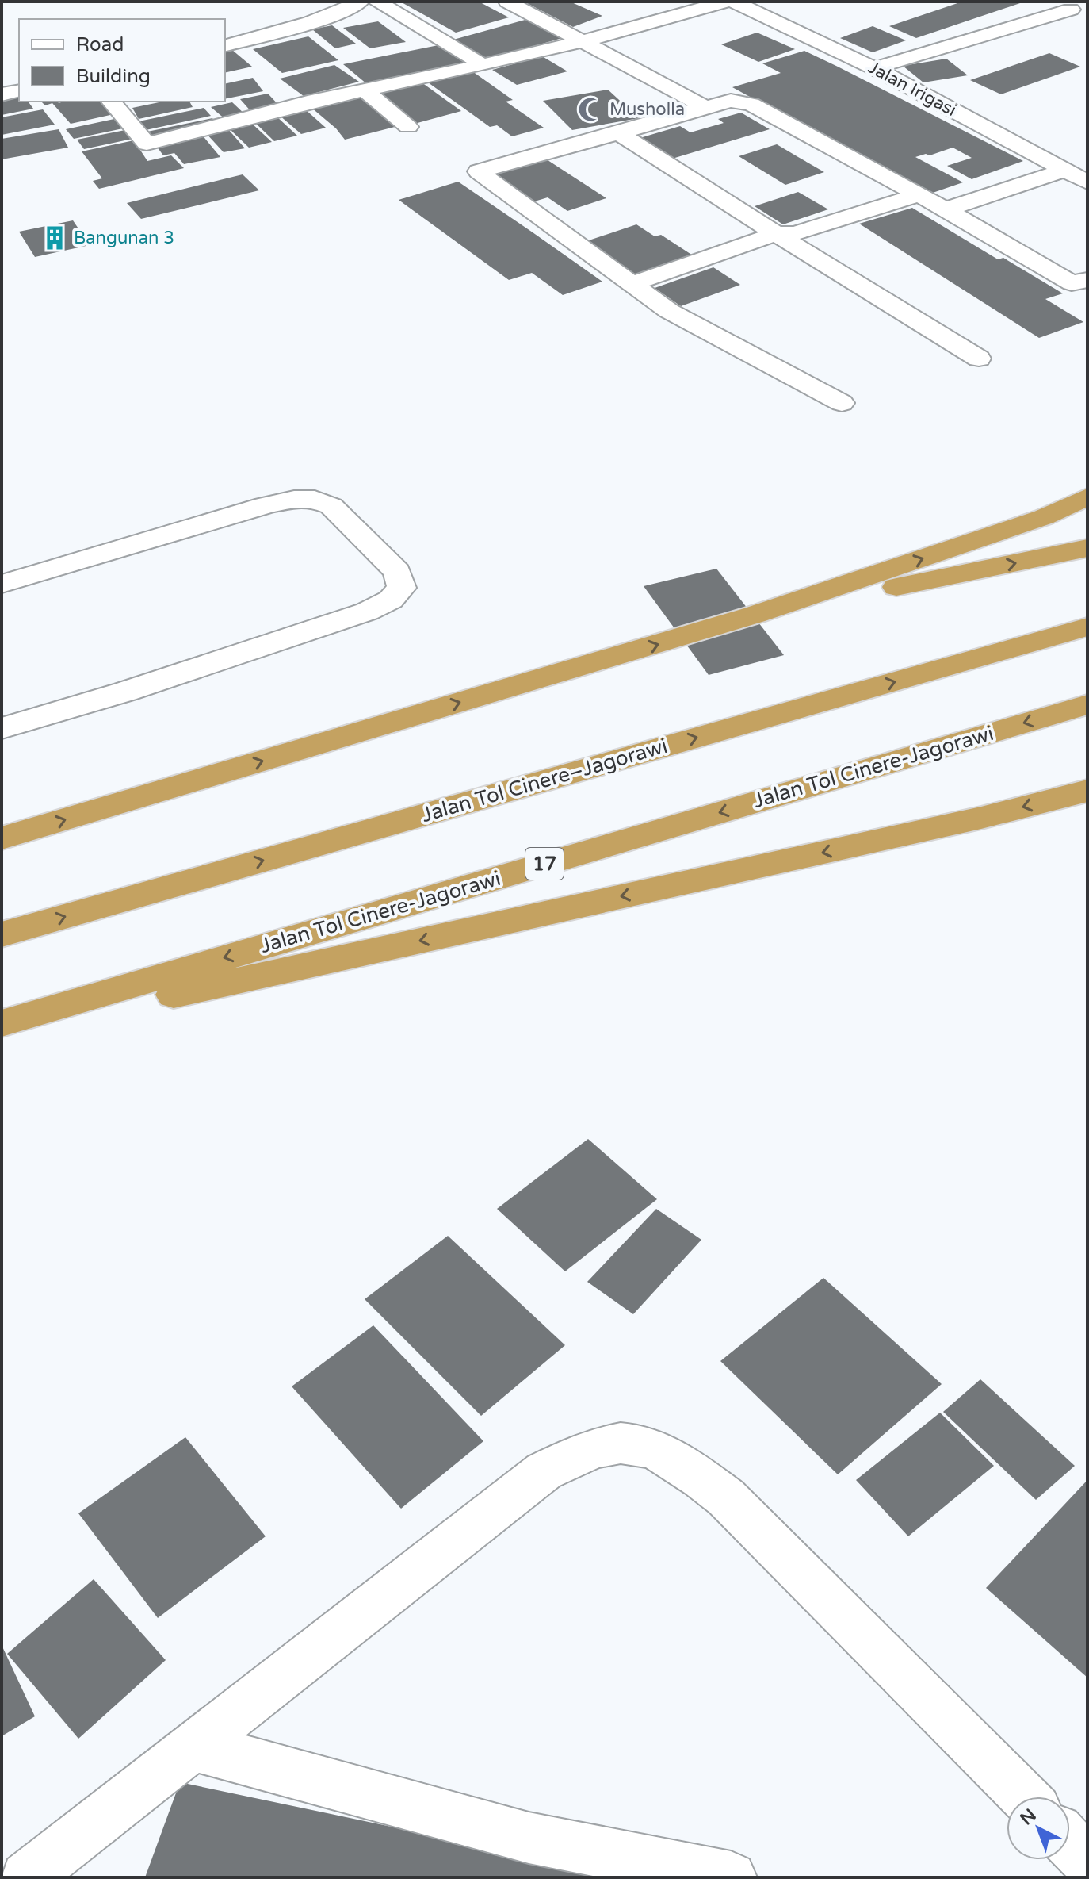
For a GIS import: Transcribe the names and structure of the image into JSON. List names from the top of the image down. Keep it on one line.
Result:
{"streets":{"highway":["Jalan Tol Cinere-Jagorawi","Jalan Tol Cinere–Jagorawi","17"],"street":["Jalan Irigasi"]},"places":{"mosque":["Musholla"],"building":["Bangunan 3"]},"legend":["Road","Building"],"north":"top left"}
